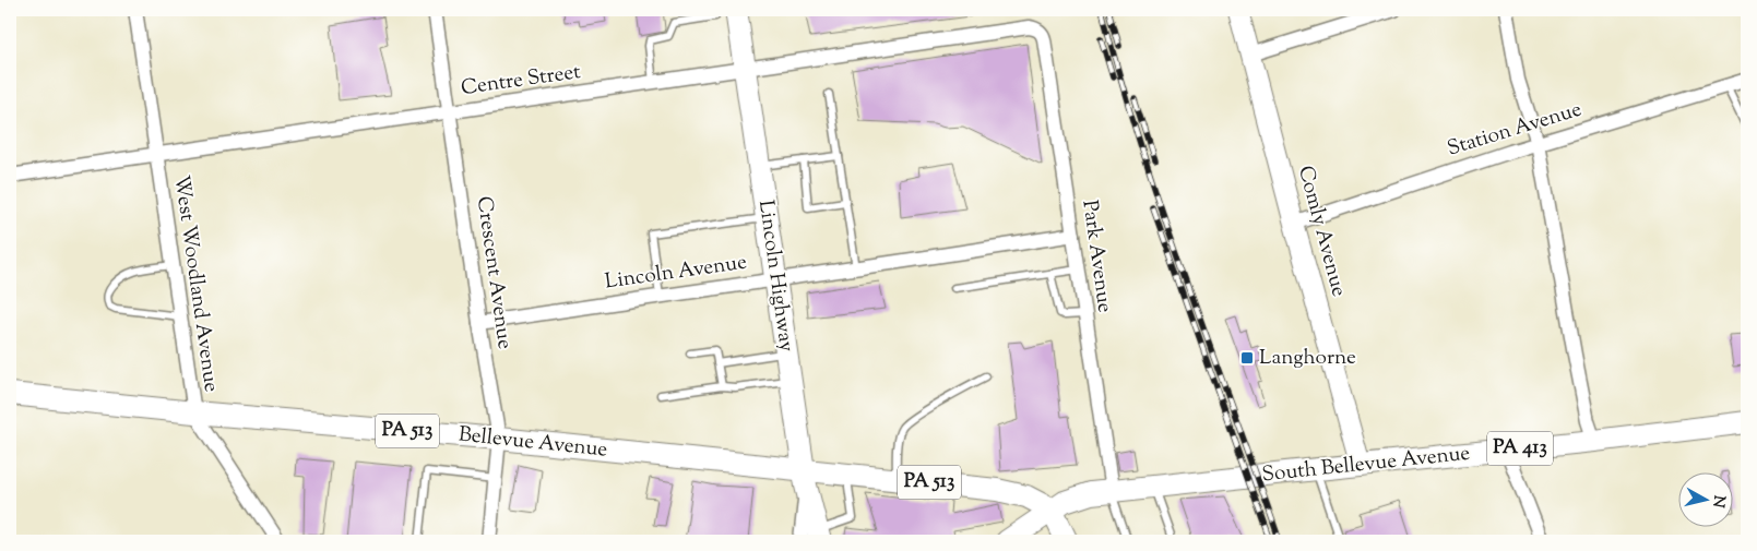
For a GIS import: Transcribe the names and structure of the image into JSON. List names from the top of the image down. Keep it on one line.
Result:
{"streets":{"main road":["Lincoln Highway","PA 513","Bellevue Avenue","PA 413","South Bellevue Avenue"],"street":["Centre Street","Station Avenue","Comly Avenue","Park Avenue","Crescent Avenue","Lincoln Avenue","West Woodland Avenue"]},"crossings":[["Centre Street","Park Avenue"],["Centre Street","Crescent Avenue"],["Centre Street","Lincoln Highway"],["Centre Street","West Woodland Avenue"],["Station Avenue","Comly Avenue"],["Comly Avenue","South Bellevue Avenue"],["Park Avenue","Lincoln Avenue"],["Park Avenue","South Bellevue Avenue"],["Crescent Avenue","Lincoln Avenue"],["Crescent Avenue","Bellevue Avenue"],["Lincoln Avenue","Lincoln Highway"],["Lincoln Highway","Bellevue Avenue"],["West Woodland Avenue","Bellevue Avenue"],["Bellevue Avenue","PA 413"],["Bellevue Avenue","South Bellevue Avenue"],["PA 413","South Bellevue Avenue"]],"places":{"transit":["Langhorne"]},"north":"right"}
